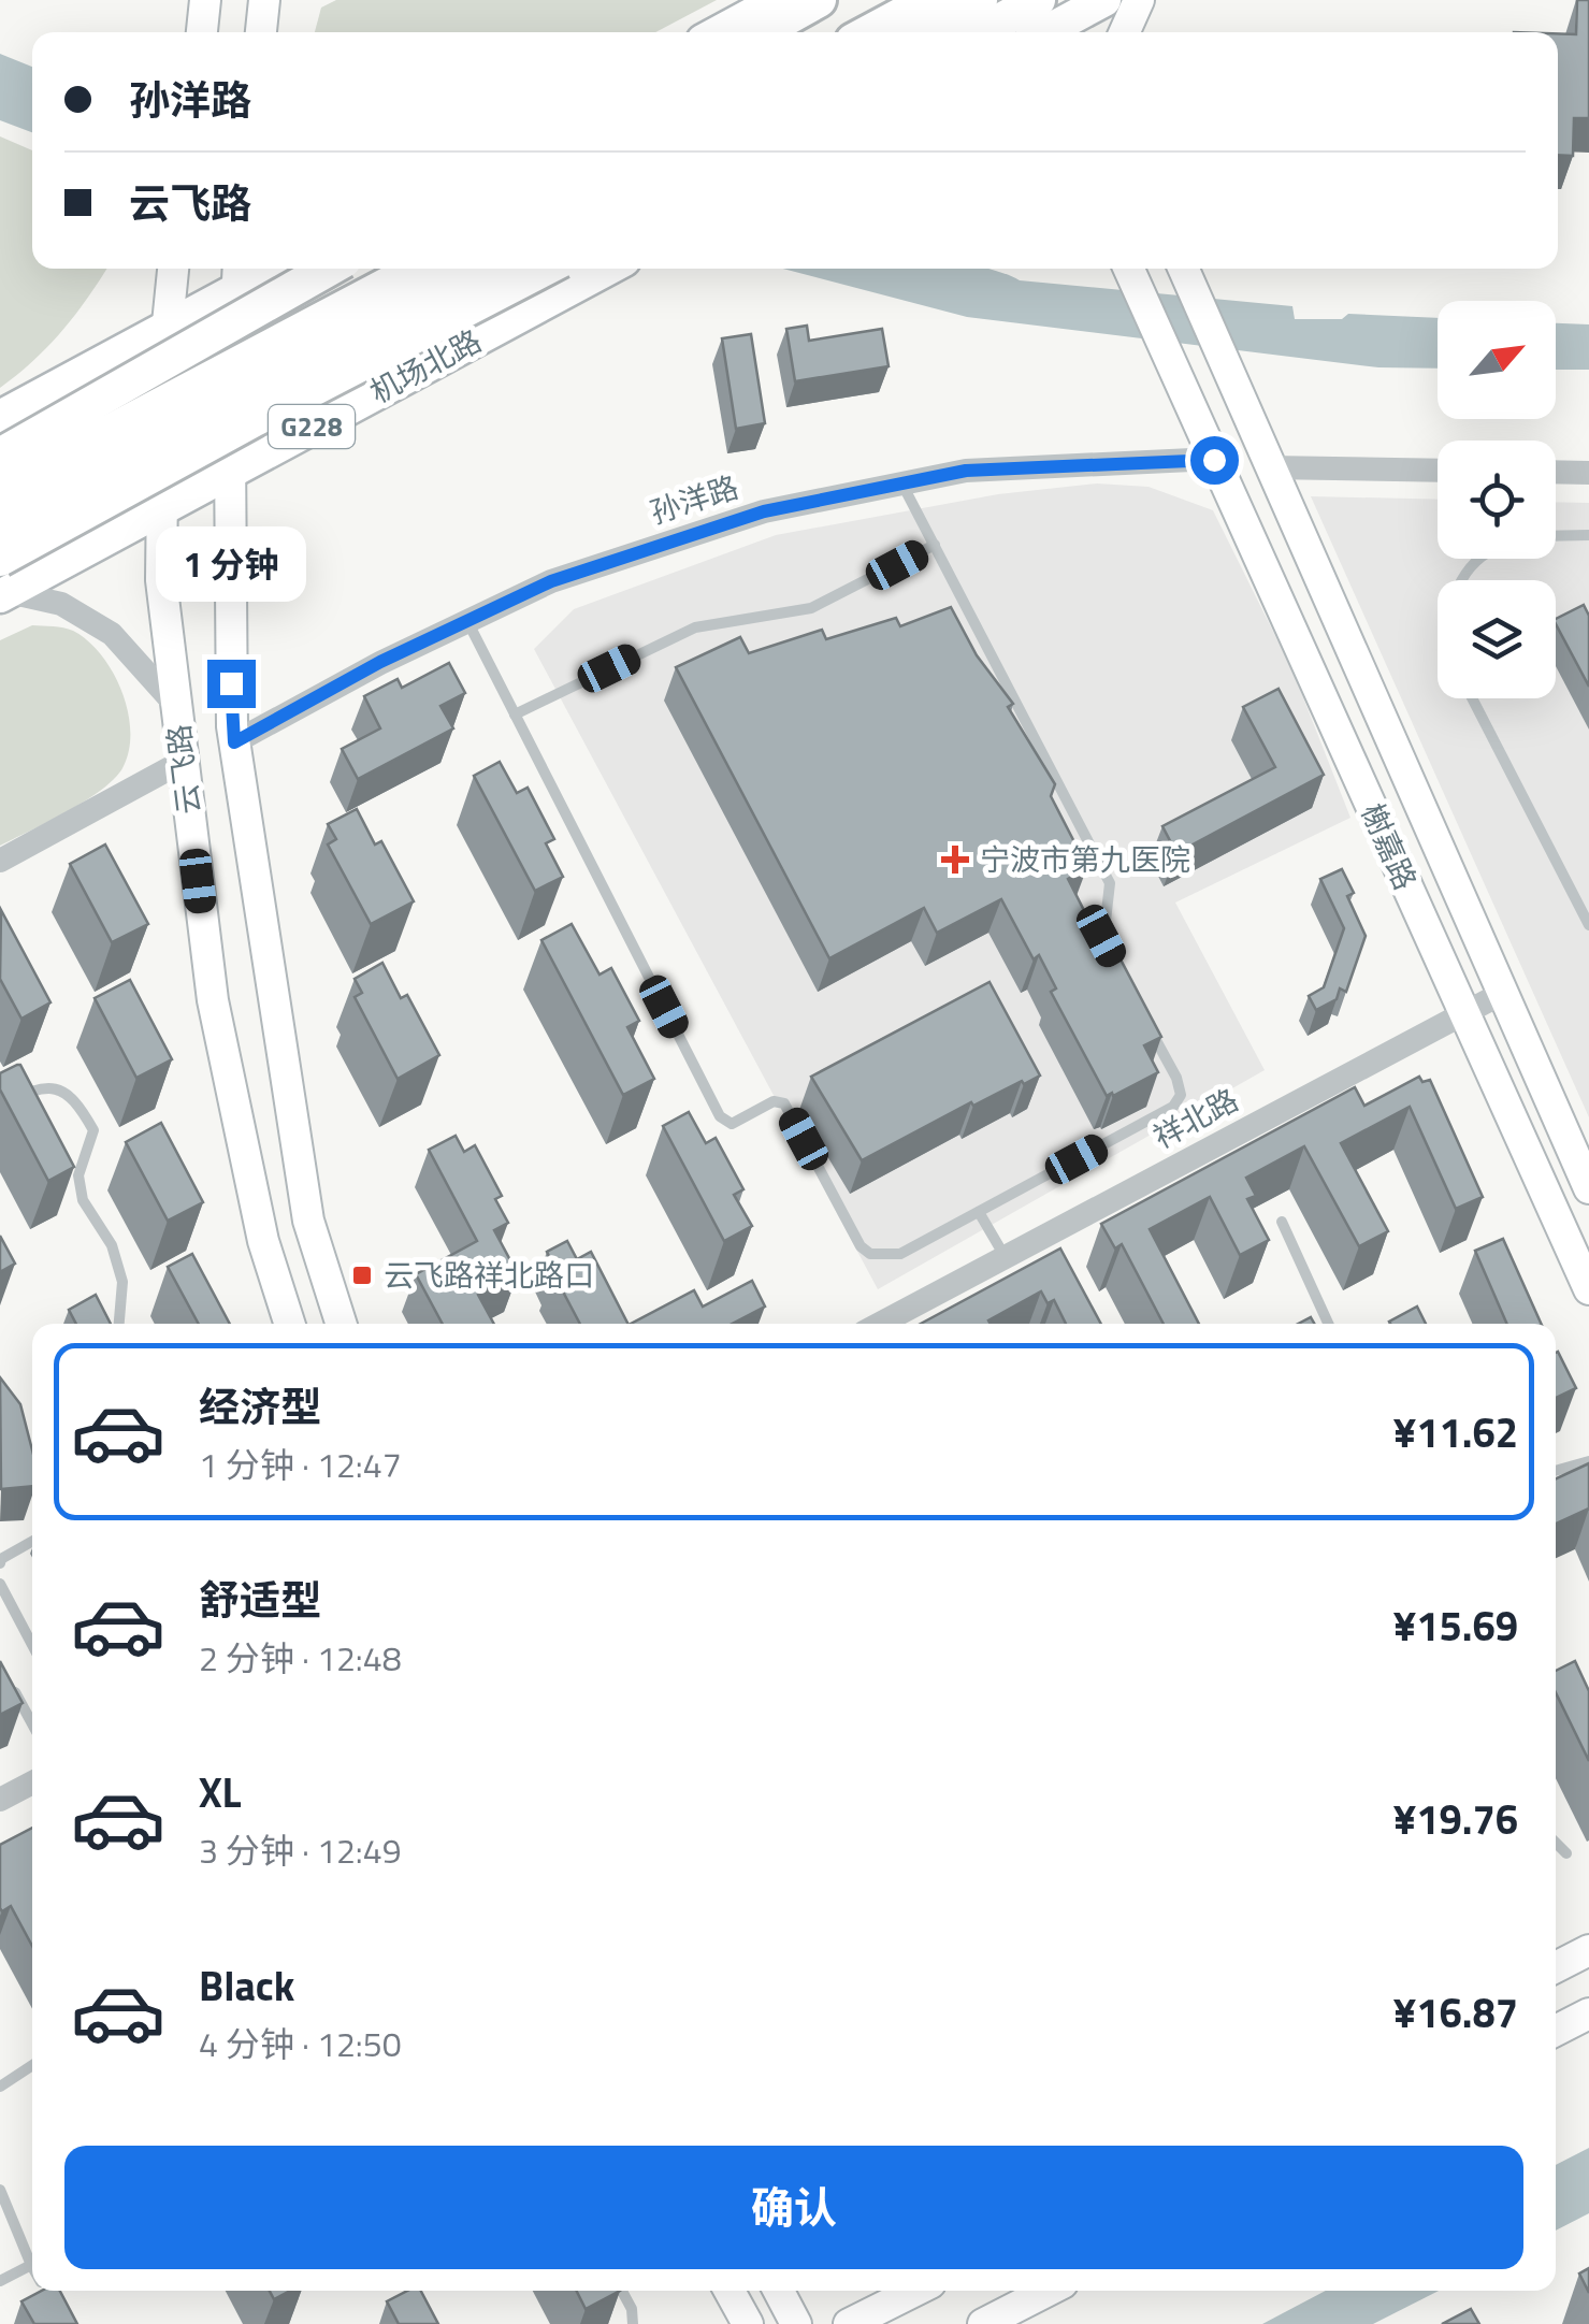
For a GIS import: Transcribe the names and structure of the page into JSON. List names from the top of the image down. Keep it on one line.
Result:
{"streets":{"highway":["机场北路"],"main road":["G228","云飞路","榭嘉路"],"street":["孙洋路","祥北路"]},"crossings":[["机场北路","云飞路"],["孙洋路","云飞路"],["孙洋路","榭嘉路"],["榭嘉路","祥北路"]],"places":{"health":["宁波市第九医院"],"transit":["云飞路祥北路口"]},"north":"top right","page":{"banner":["孙洋路","云飞路"],"bubble":"1 分钟","list":[{"name":"经济型","note":"1 分钟 · 12:47","value":"¥11.62"},{"name":"舒适型","note":"2 分钟 · 12:48","value":"¥15.69"},{"name":"XL","note":"3 分钟 · 12:49","value":"¥19.76"},{"name":"Black","note":"4 分钟 · 12:50","value":"¥16.87"}],"buttons":"确认"}}
